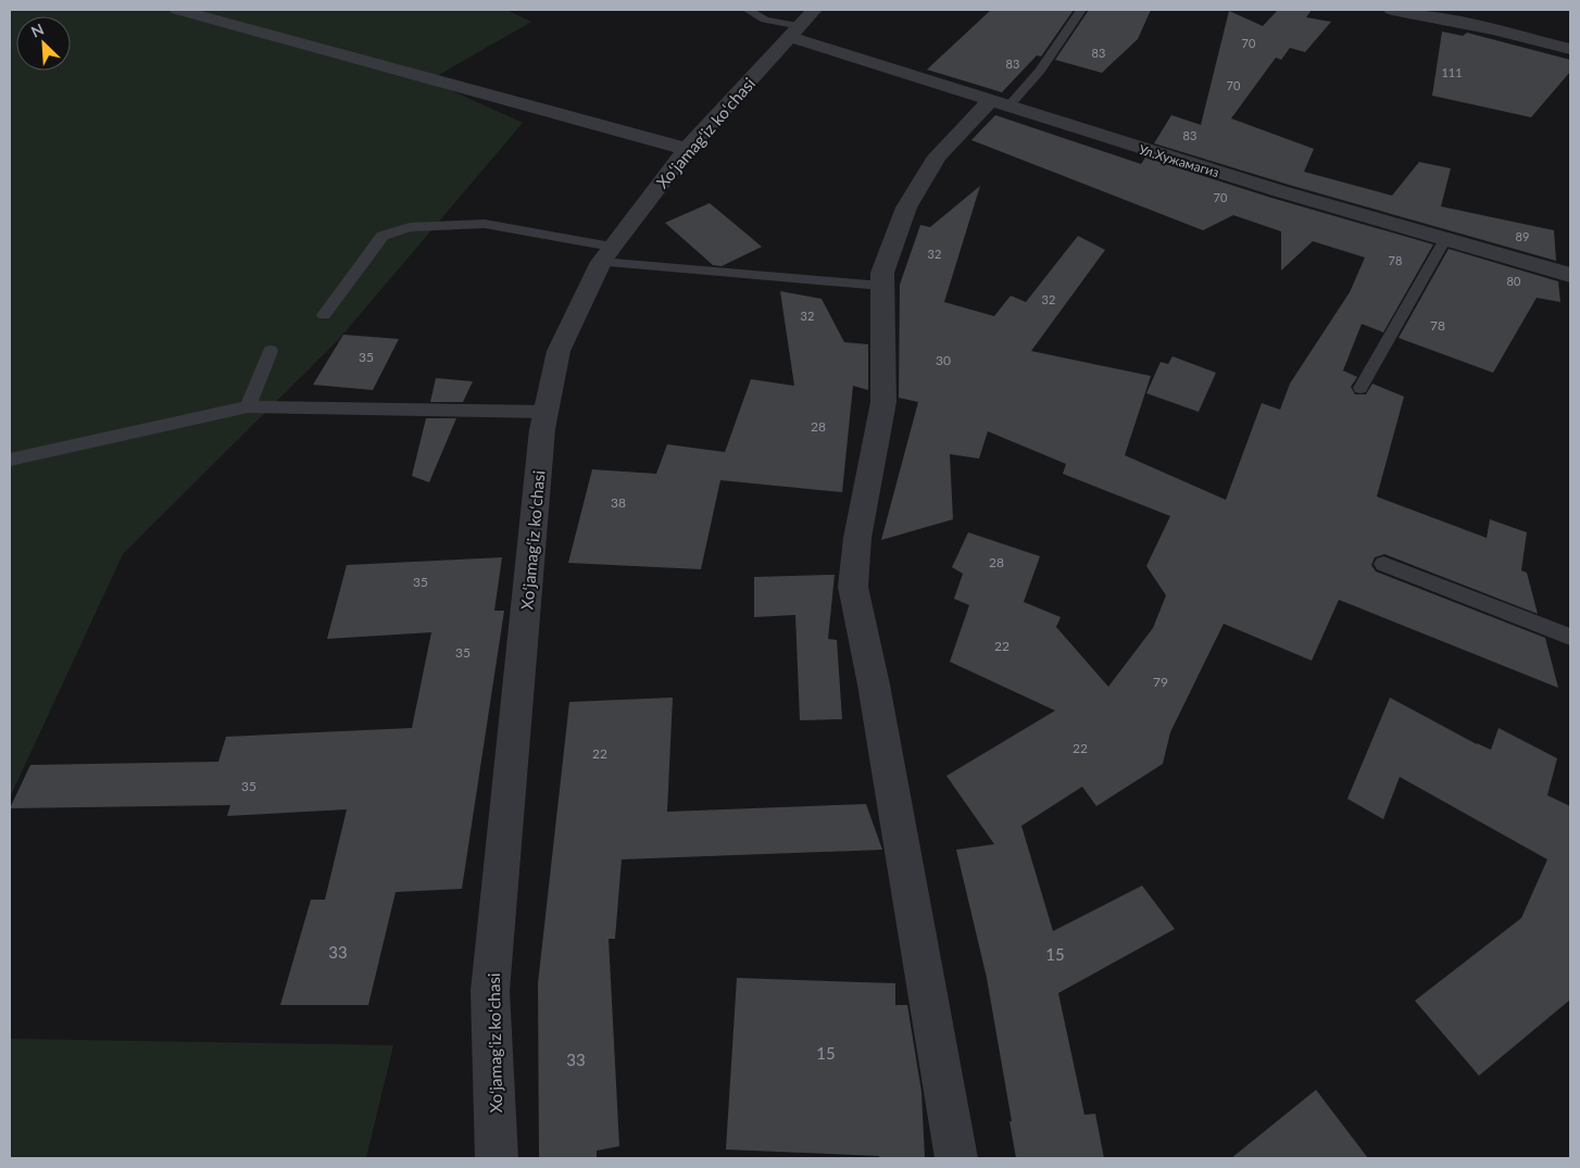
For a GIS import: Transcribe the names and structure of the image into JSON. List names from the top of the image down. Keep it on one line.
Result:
{"streets":{"street":["Xoʻjamagʻiz koʻchasi","Ул.Хужамагиз"]},"crossings":[["Xoʻjamagʻiz koʻchasi","Ул.Хужамагиз"]],"house_numbers":["70","83","83","111","70","83","70","89","32","78","80","32","32","78","35","30","28","38","28","35","22","35","79","22","22","35","33","15","15","33"],"north":"top left"}
